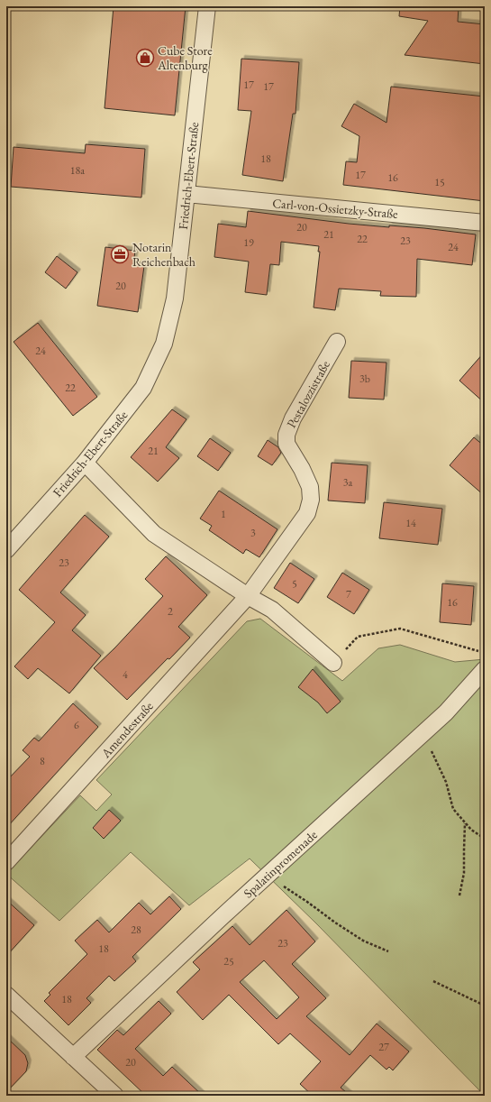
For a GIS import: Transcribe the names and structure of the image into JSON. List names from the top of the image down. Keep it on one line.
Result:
{"streets":{"street":["Friedrich-Ebert-Straße","Carl-von-Ossietzky-Straße","Pestalozzistraße","Amendestraße","Spalatinpromenade"]},"crossings":[["Friedrich-Ebert-Straße","Carl-von-Ossietzky-Straße"],["Pestalozzistraße","Amendestraße"]],"places":{"shop":["Cube Store Altenburg"],"office":["Notarin Reichenbach"]},"house_numbers":["17","17","18","18a","17","16","15","20","21","22","23","19","24","20","24","3b","22","21","3a","1","14","3","23","5","7","16","2","4","6","8","28","23","18","25","18","27","20"]}
